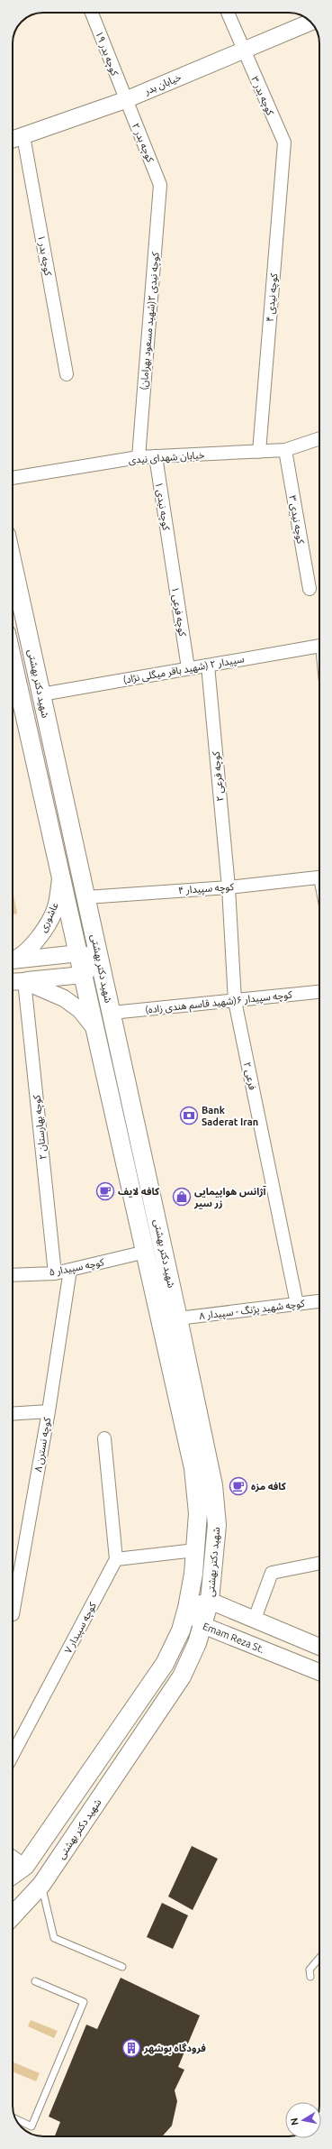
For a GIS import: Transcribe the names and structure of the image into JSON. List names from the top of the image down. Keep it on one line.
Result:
{"streets":{"main road":["شهید دکتر بهشتی"],"street":["کوچه بدر ۱۹","خیابان بدر","کوچه بدر ۳","کوچه بدر ۲","کوچه بدر ۱","کوچه نیدی ۴","کوچه نیدی ۲(شهید مسعود بهرامان)","خیابان شهدای نیدی","کوچه نیدی ۱","کوچه نیدی ۳","کوچه فرعی ۱","سپیدار ۲ (شهید باقر میگلی نژاد)","کوچه فرعی ۲","کوچه سپیدار ۴","عاشوری","کوچه سپیدار ۶(شهید قاسم هندی زاده)","فرعی ۲","کوچه بهارستان ۲","کوچه سپیدار ۵","کوچه شهید پژنگ - سپیدار ۸","کوچه نسترن ۸","کوچه سپیدار ۷","Emam Reza St."]},"crossings":[["کوچه بدر ۱۹","خیابان بدر"],["کوچه بدر ۱۹","کوچه بدر ۲"],["خیابان بدر","کوچه بدر ۳"],["خیابان بدر","کوچه بدر ۲"],["خیابان بدر","کوچه بدر ۱"],["کوچه بدر ۳","کوچه نیدی ۴"],["کوچه بدر ۲","کوچه نیدی ۲(شهید مسعود بهرامان)"],["کوچه نیدی ۴","خیابان شهدای نیدی"],["کوچه نیدی ۲(شهید مسعود بهرامان)","خیابان شهدای نیدی"],["خیابان شهدای نیدی","کوچه نیدی ۱"],["خیابان شهدای نیدی","کوچه نیدی ۳"],["کوچه نیدی ۱","کوچه فرعی ۱"],["کوچه فرعی ۱","سپیدار ۲ (شهید باقر میگلی نژاد)"],["سپیدار ۲ (شهید باقر میگلی نژاد)","شهید دکتر بهشتی"],["سپیدار ۲ (شهید باقر میگلی نژاد)","کوچه فرعی ۲"],["شهید دکتر بهشتی","کوچه سپیدار ۴"],["شهید دکتر بهشتی","عاشوری"],["شهید دکتر بهشتی","کوچه سپیدار ۶(شهید قاسم هندی زاده)"],["شهید دکتر بهشتی","کوچه سپیدار ۵"],["شهید دکتر بهشتی","کوچه شهید پژنگ - سپیدار ۸"],["شهید دکتر بهشتی","Emam Reza St."],["کوچه فرعی ۲","کوچه سپیدار ۴"],["کوچه فرعی ۲","فرعی ۲"],["کوچه سپیدار ۴","فرعی ۲"],["کوچه سپیدار ۶(شهید قاسم هندی زاده)","فرعی ۲"],["فرعی ۲","کوچه شهید پژنگ - سپیدار ۸"],["کوچه بهارستان ۲","کوچه سپیدار ۵"],["کوچه سپیدار ۵","کوچه نسترن ۸"]],"places":{"bank":["Bank Saderat Iran"],"cafe":["کافه لایف","کافه مزه"],"shop":["آژانس هواپیمایی زر سیر"],"building":["فرودگاه بوشهر"]},"north":"left"}
